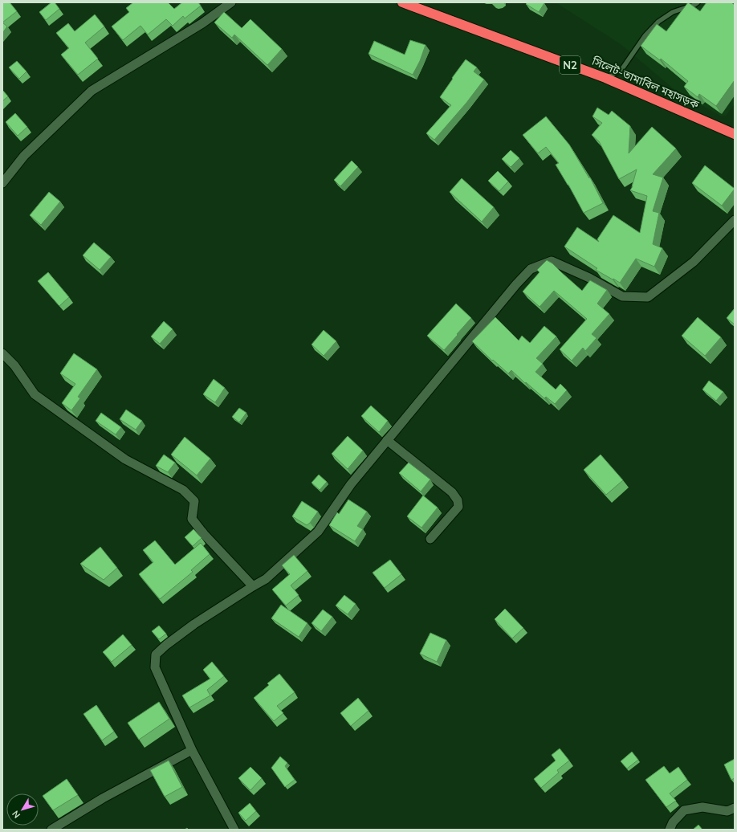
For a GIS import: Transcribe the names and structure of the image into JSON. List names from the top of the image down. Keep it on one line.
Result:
{"streets":{"highway":["N2","সিলেট-তামাবিল মহাসড়ক"]},"north":"bottom left"}
